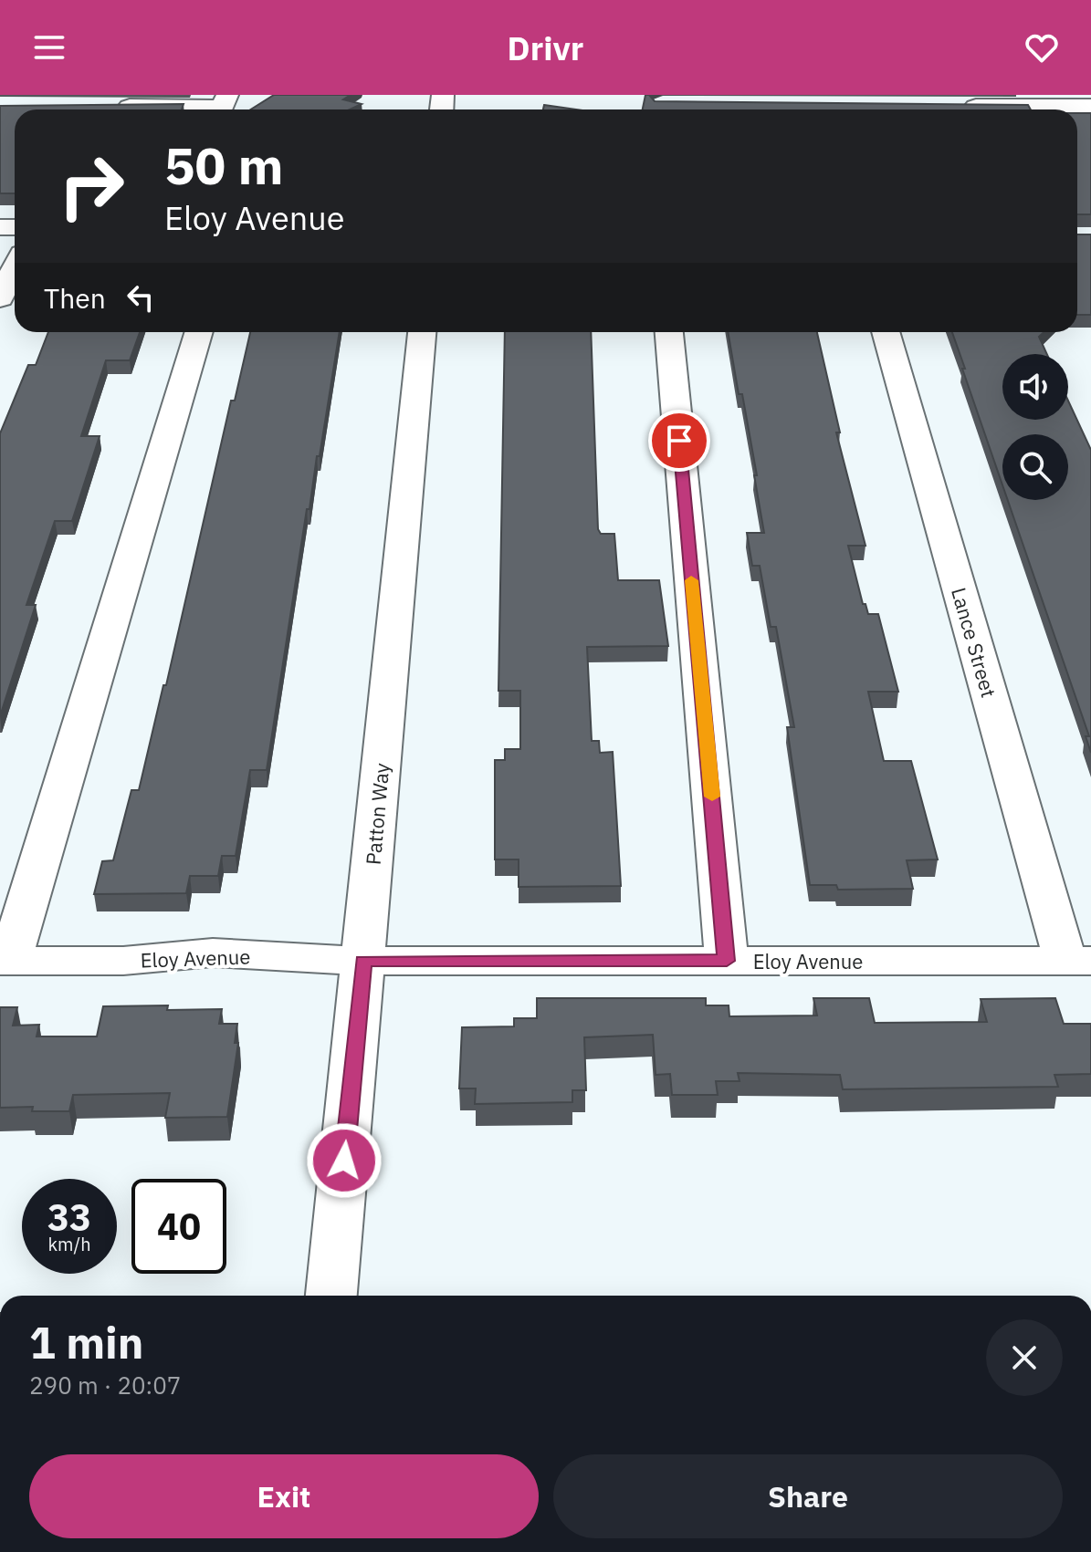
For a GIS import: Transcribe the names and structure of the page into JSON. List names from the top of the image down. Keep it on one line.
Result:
{"streets":{"street":["Lance Street","Patton Way","Eloy Avenue"]},"crossings":[["Lance Street","Eloy Avenue"],["Patton Way","Eloy Avenue"]],"page":{"header":"Drivr","turn":["50 m","Eloy Avenue"],"then":"Then","speed":"33 km/h","limit":"40","heading":["1 min","290 m · 20:07"],"buttons":["Exit","Share"]}}
